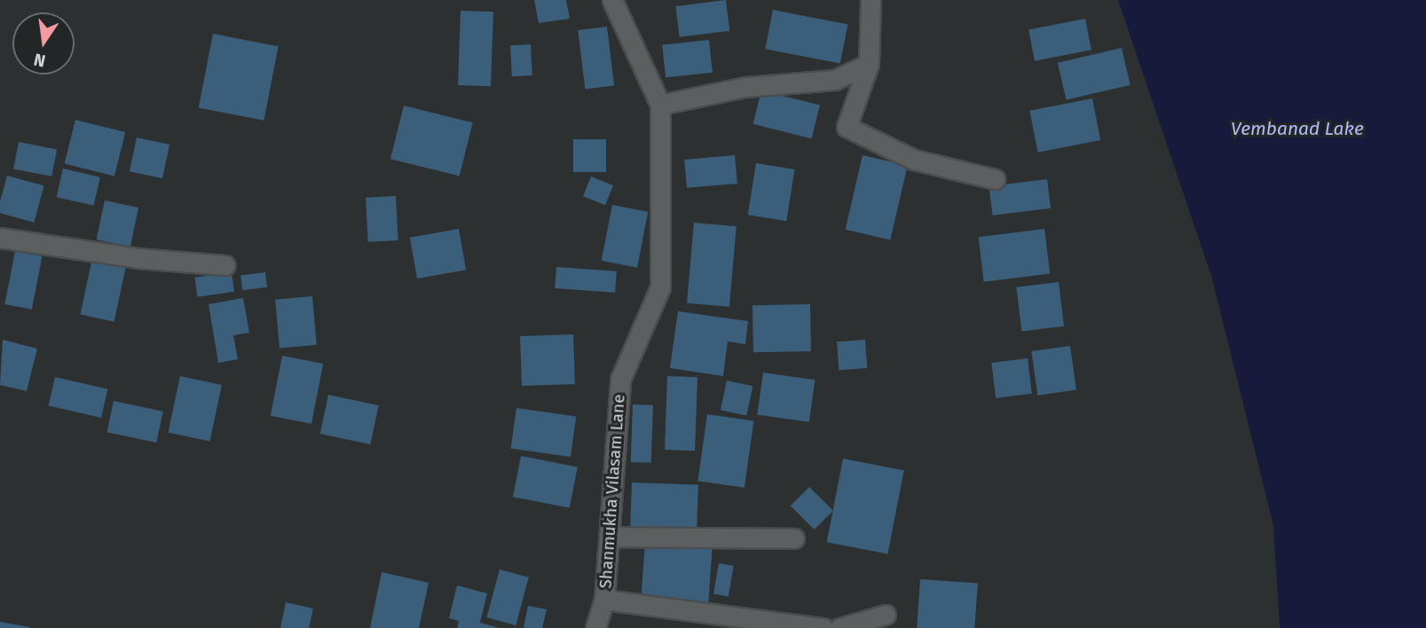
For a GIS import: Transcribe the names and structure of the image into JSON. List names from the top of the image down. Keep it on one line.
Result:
{"streets":{"street":["Shanmukha Vilasam Lane"]},"water":["Vembanad Lake"],"north":"bottom"}
